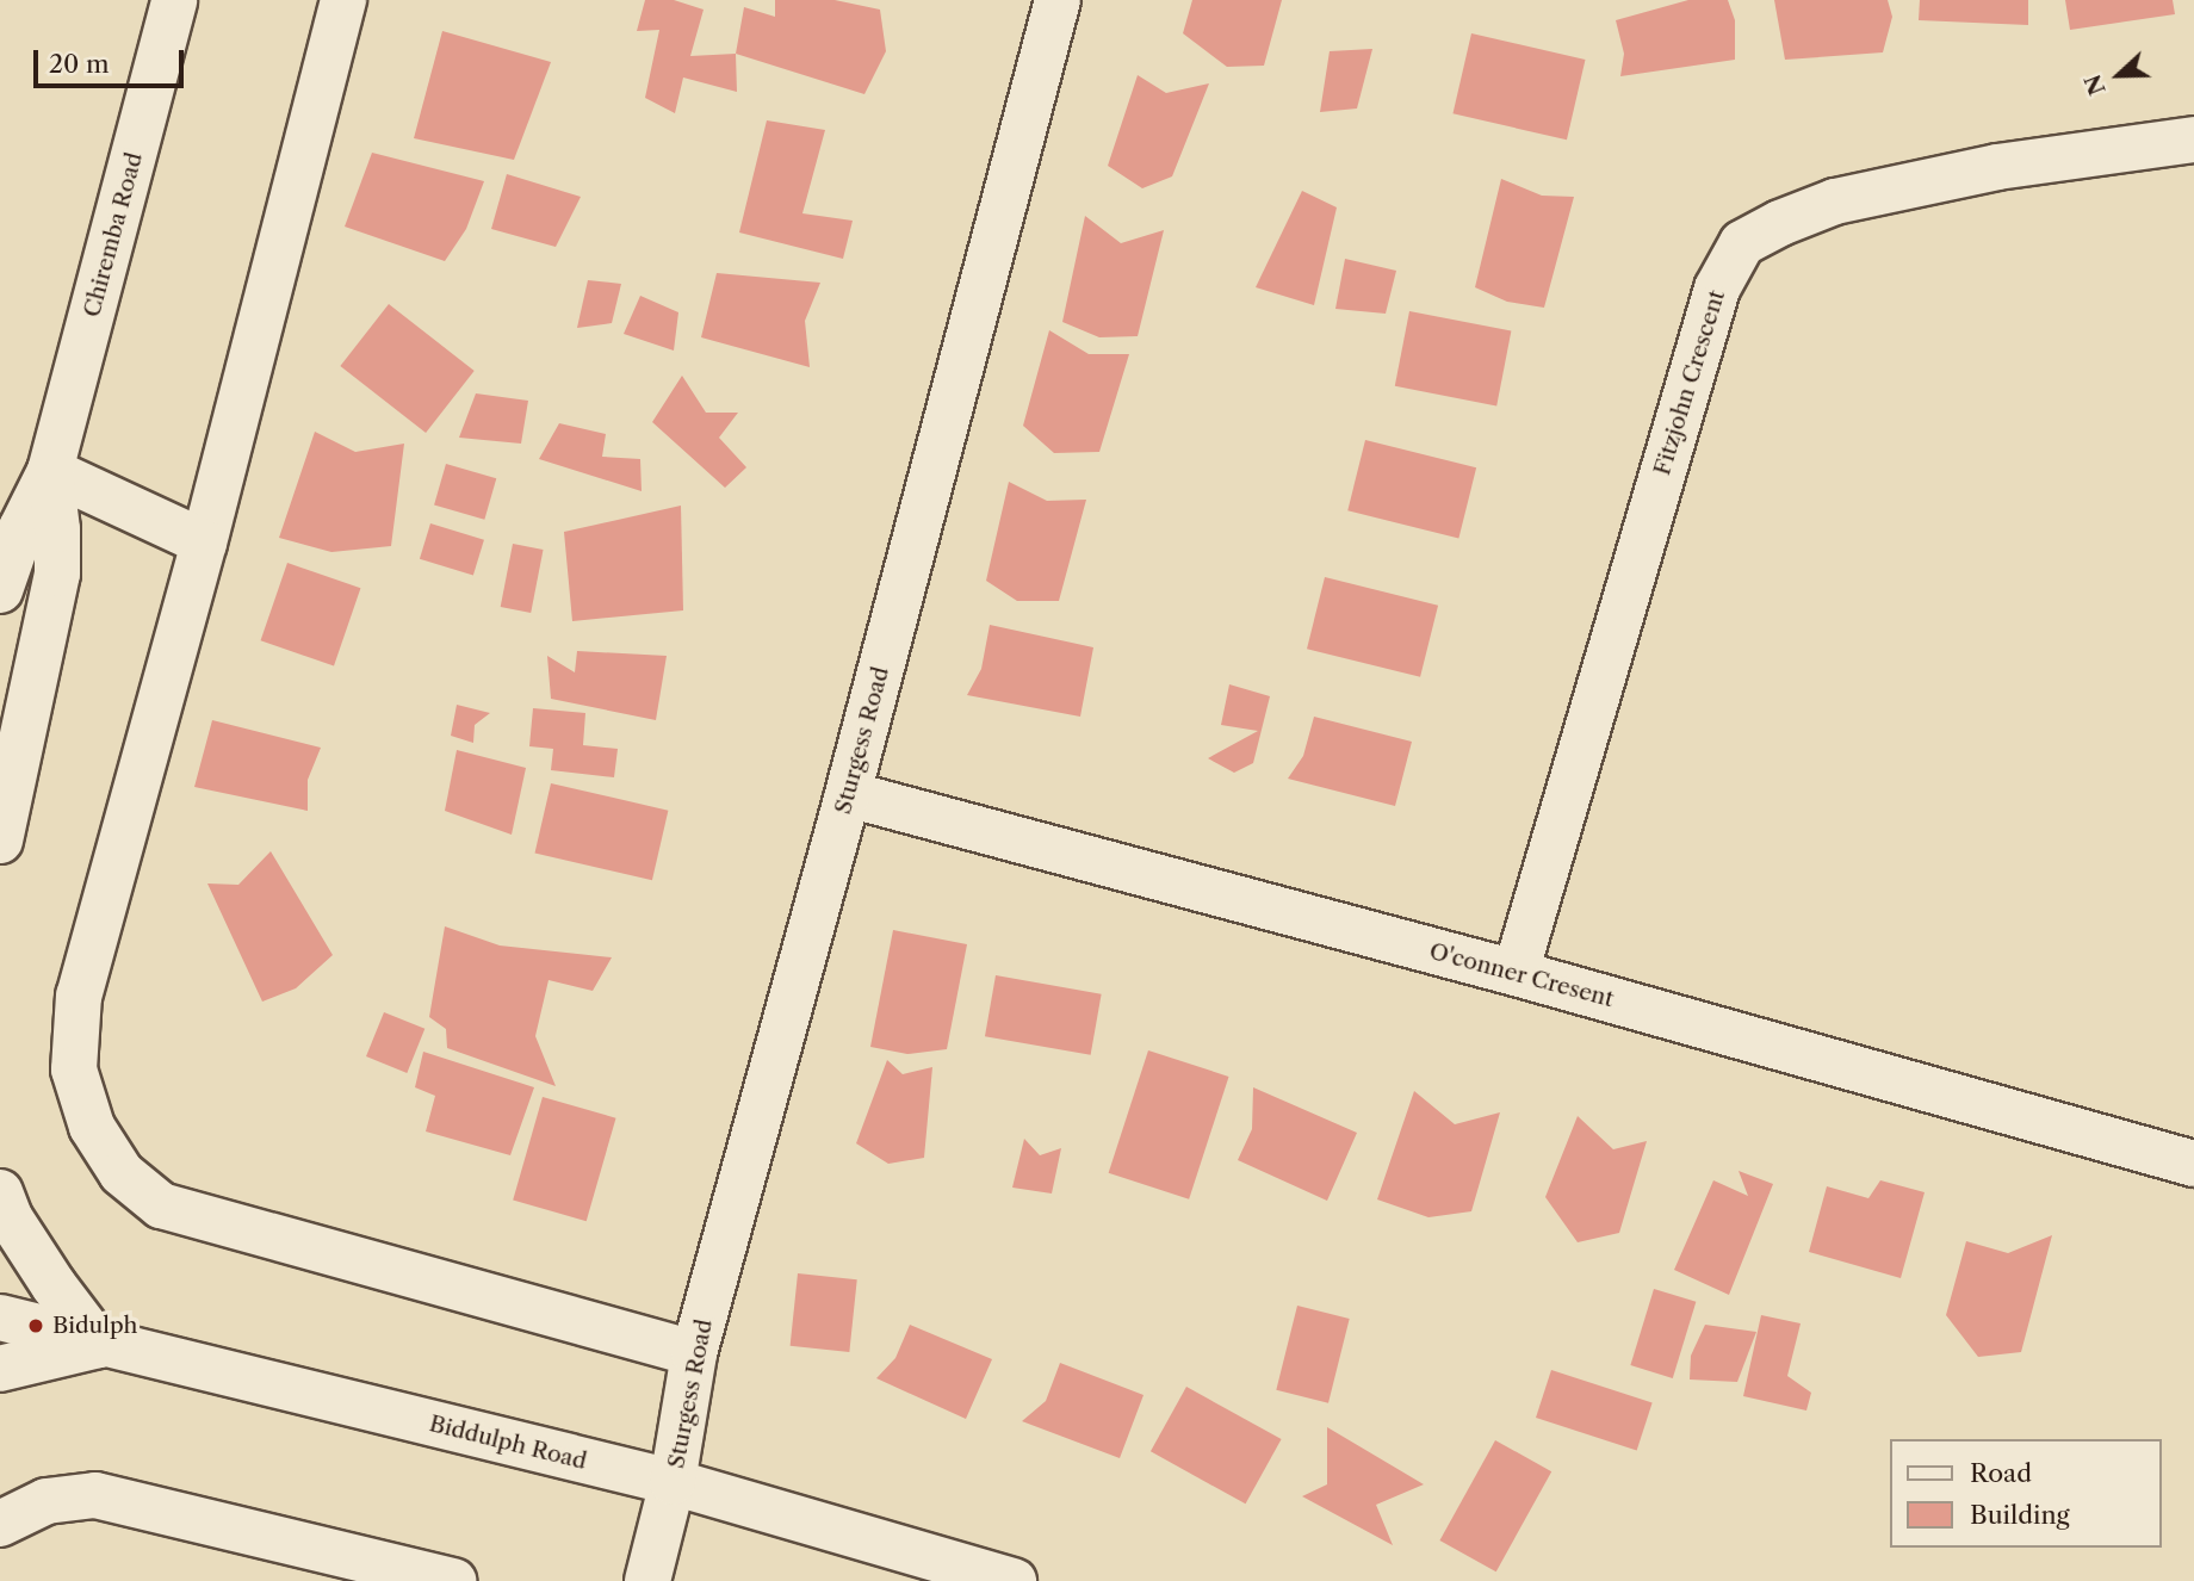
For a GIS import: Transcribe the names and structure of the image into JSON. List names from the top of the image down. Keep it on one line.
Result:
{"streets":{"street":["Chiremba Road","Fitzjohn Crescent","Sturgess Road","O'conner Cresent","Biddulph Road"]},"crossings":[["Fitzjohn Crescent","O'conner Cresent"],["Sturgess Road","O'conner Cresent"],["Sturgess Road","Biddulph Road"]],"places":["Bidulph"],"legend":["Road","Building"],"scale_bar":"20 m","north":"left"}
